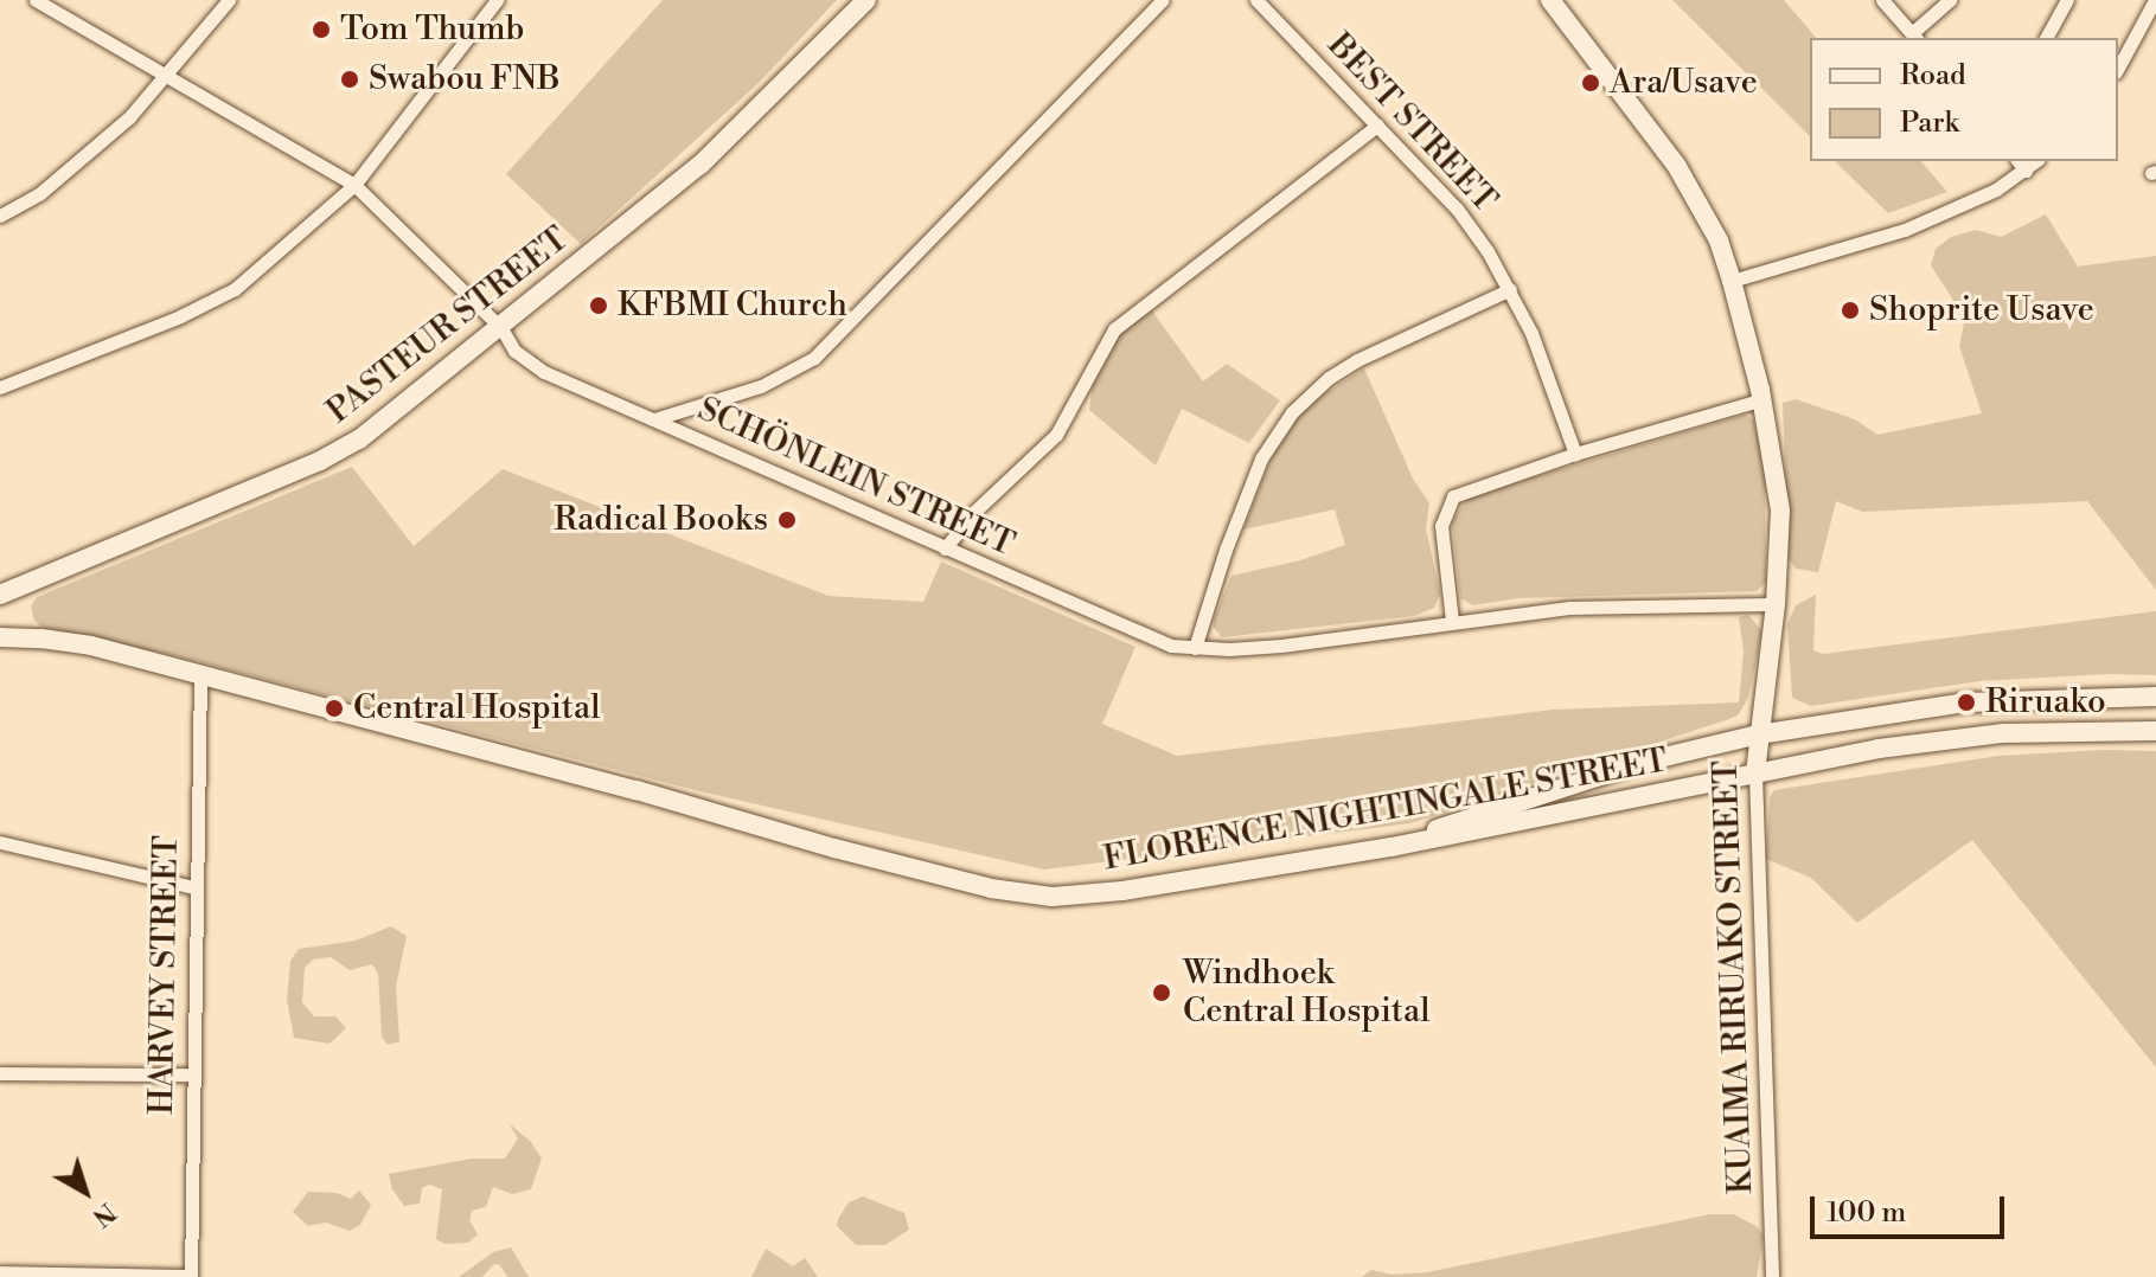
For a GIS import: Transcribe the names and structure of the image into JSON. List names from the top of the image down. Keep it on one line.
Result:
{"streets":{"main road":["PASTEUR STREET","FLORENCE NIGHTINGALE STREET","KUAIMA RIRUAKO STREET"],"street":["BEST STREET","SCHÖNLEIN STREET","HARVEY STREET"]},"crossings":[["PASTEUR STREET","SCHÖNLEIN STREET"],["SCHÖNLEIN STREET","KUAIMA RIRUAKO STREET"],["FLORENCE NIGHTINGALE STREET","HARVEY STREET"],["FLORENCE NIGHTINGALE STREET","KUAIMA RIRUAKO STREET"]],"places":["Tom Thumb","Swabou FNB","Ara/Usave","KFBMI Church","Shoprite Usave","Radical Books","Riruako","Central Hospital","Windhoek Central Hospital"],"legend":["Road","Park"],"scale_bar":"100 m","north":"bottom right"}
